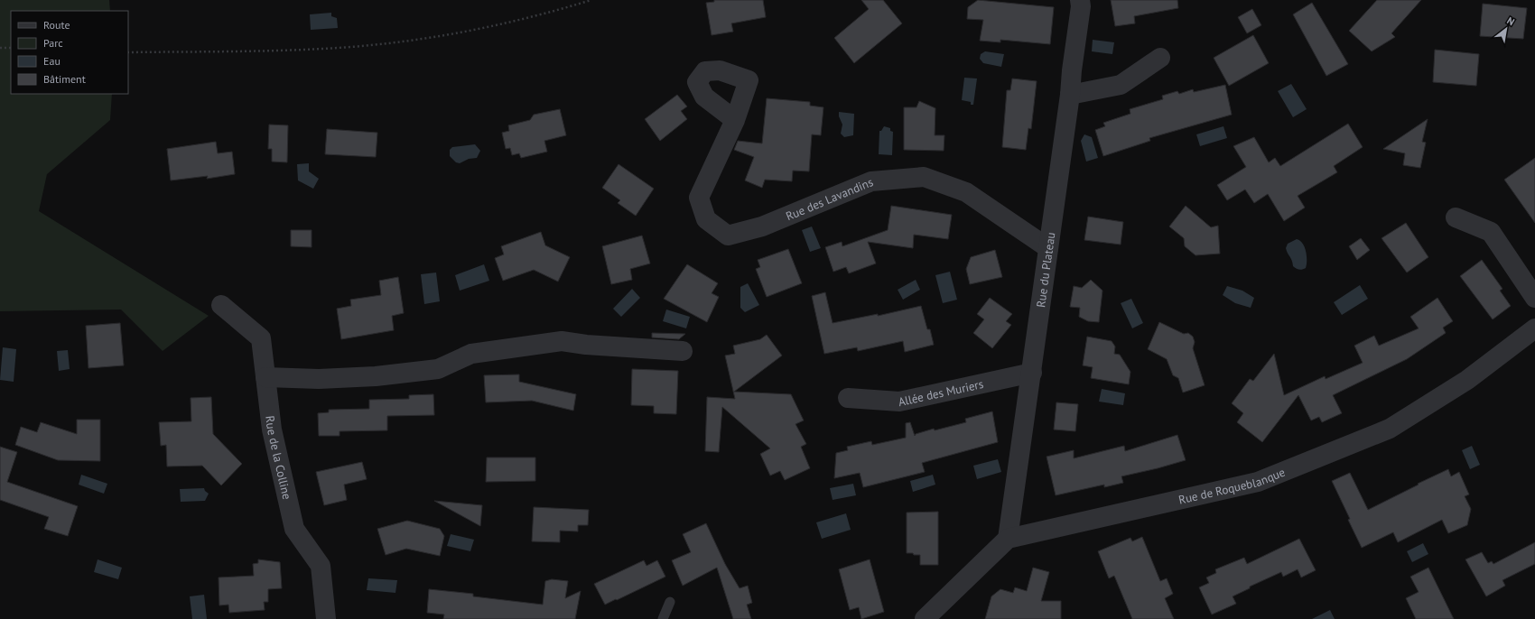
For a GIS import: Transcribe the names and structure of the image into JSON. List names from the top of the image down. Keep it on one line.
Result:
{"streets":{"street":["Rue des Lavandins","Rue du Plateau","Allée des Muriers","Rue de la Colline","Rue de Roqueblanque"]},"crossings":[["Rue des Lavandins","Rue du Plateau"],["Rue du Plateau","Allée des Muriers"],["Rue du Plateau","Rue de Roqueblanque"]],"legend":["Route","Parc","Eau","Bâtiment"],"north":"top right"}
